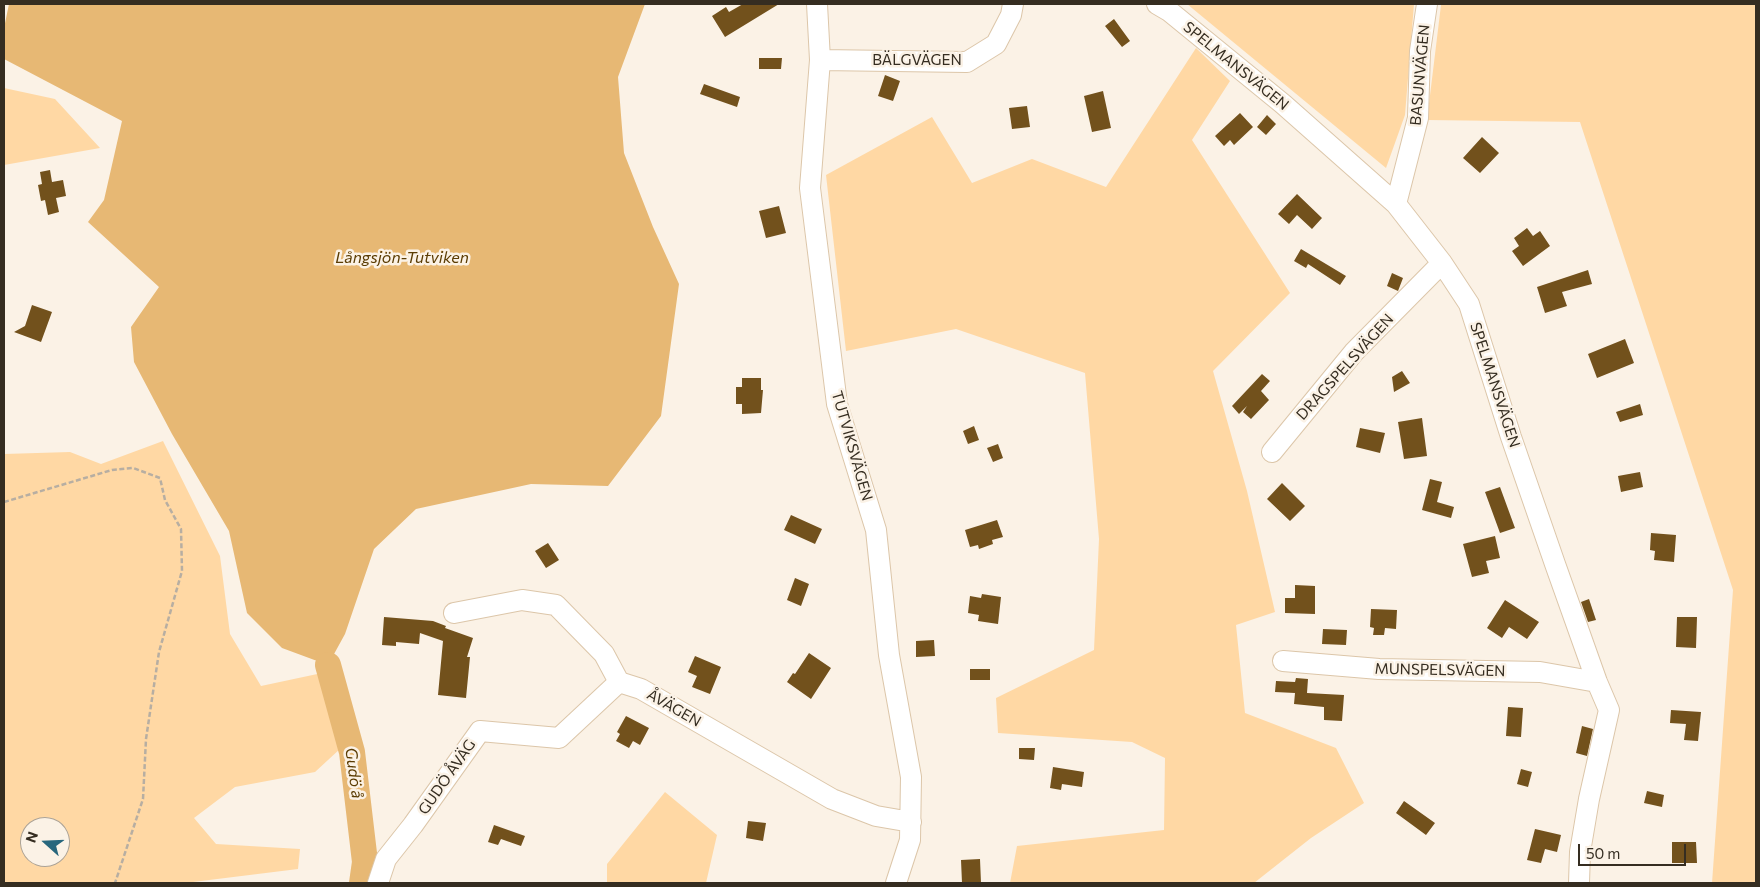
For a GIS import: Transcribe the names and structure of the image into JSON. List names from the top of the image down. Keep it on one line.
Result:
{"streets":{"street":["BÄLGVÄGEN","SPELMANSVÄGEN","BASUNVÄGEN","DRAGSPELSVÄGEN","TUTVIKSVÄGEN","MUNSPELSVÄGEN","ÅVÄGEN","GUDÖ ÅVÄG"]},"crossings":[["BÄLGVÄGEN","TUTVIKSVÄGEN"],["SPELMANSVÄGEN","BASUNVÄGEN"],["SPELMANSVÄGEN","DRAGSPELSVÄGEN"],["SPELMANSVÄGEN","MUNSPELSVÄGEN"],["TUTVIKSVÄGEN","ÅVÄGEN"],["ÅVÄGEN","GUDÖ ÅVÄG"]],"water":["Långsjön-Tutviken","Gudö å"],"scale_bar":"50 m","north":"left"}
